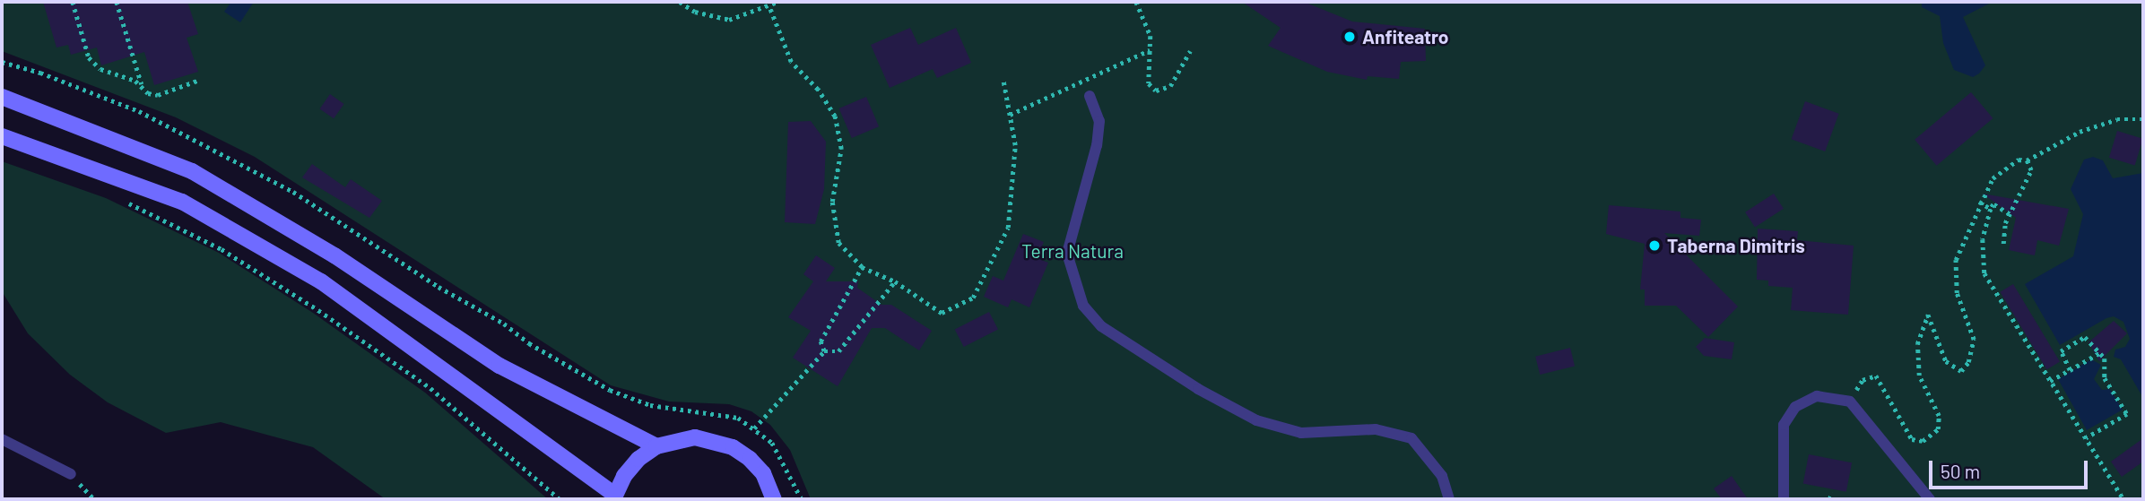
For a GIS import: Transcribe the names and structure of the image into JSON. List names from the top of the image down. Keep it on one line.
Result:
{"parks":["Terra Natura"],"places":["Anfiteatro","Taberna Dimitris"],"scale_bar":"50 m"}
